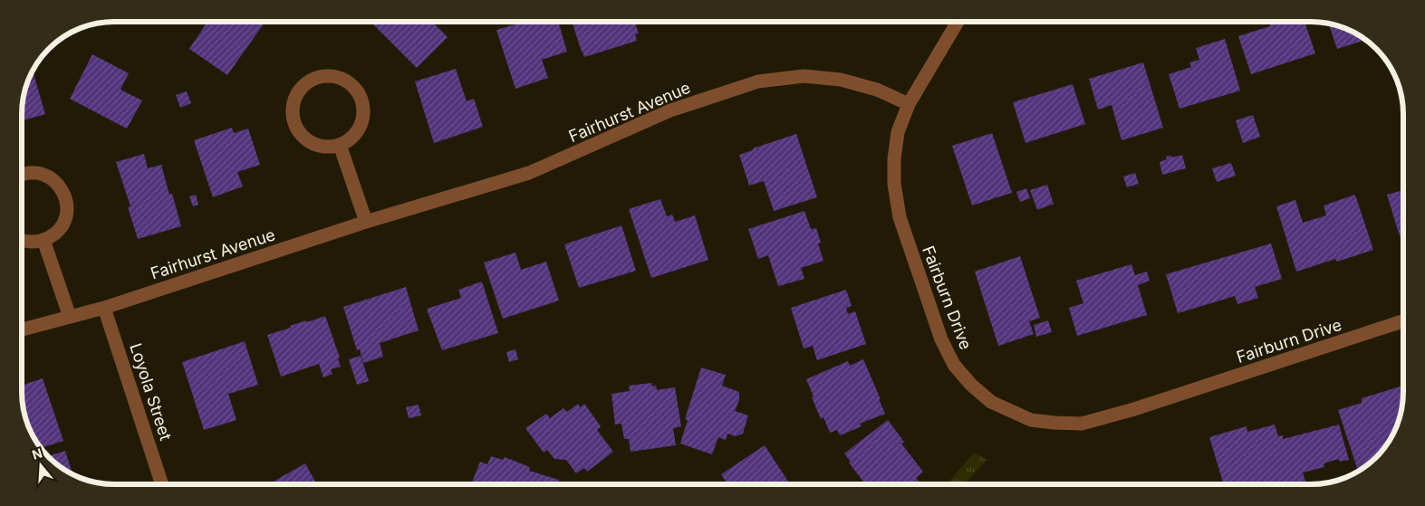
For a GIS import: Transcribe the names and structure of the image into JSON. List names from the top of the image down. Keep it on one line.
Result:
{"streets":{"street":["Fairhurst Avenue","Fairburn Drive","Loyola Street"]},"crossings":[["Fairhurst Avenue","Fairburn Drive"],["Fairhurst Avenue","Loyola Street"]],"north":"top"}
